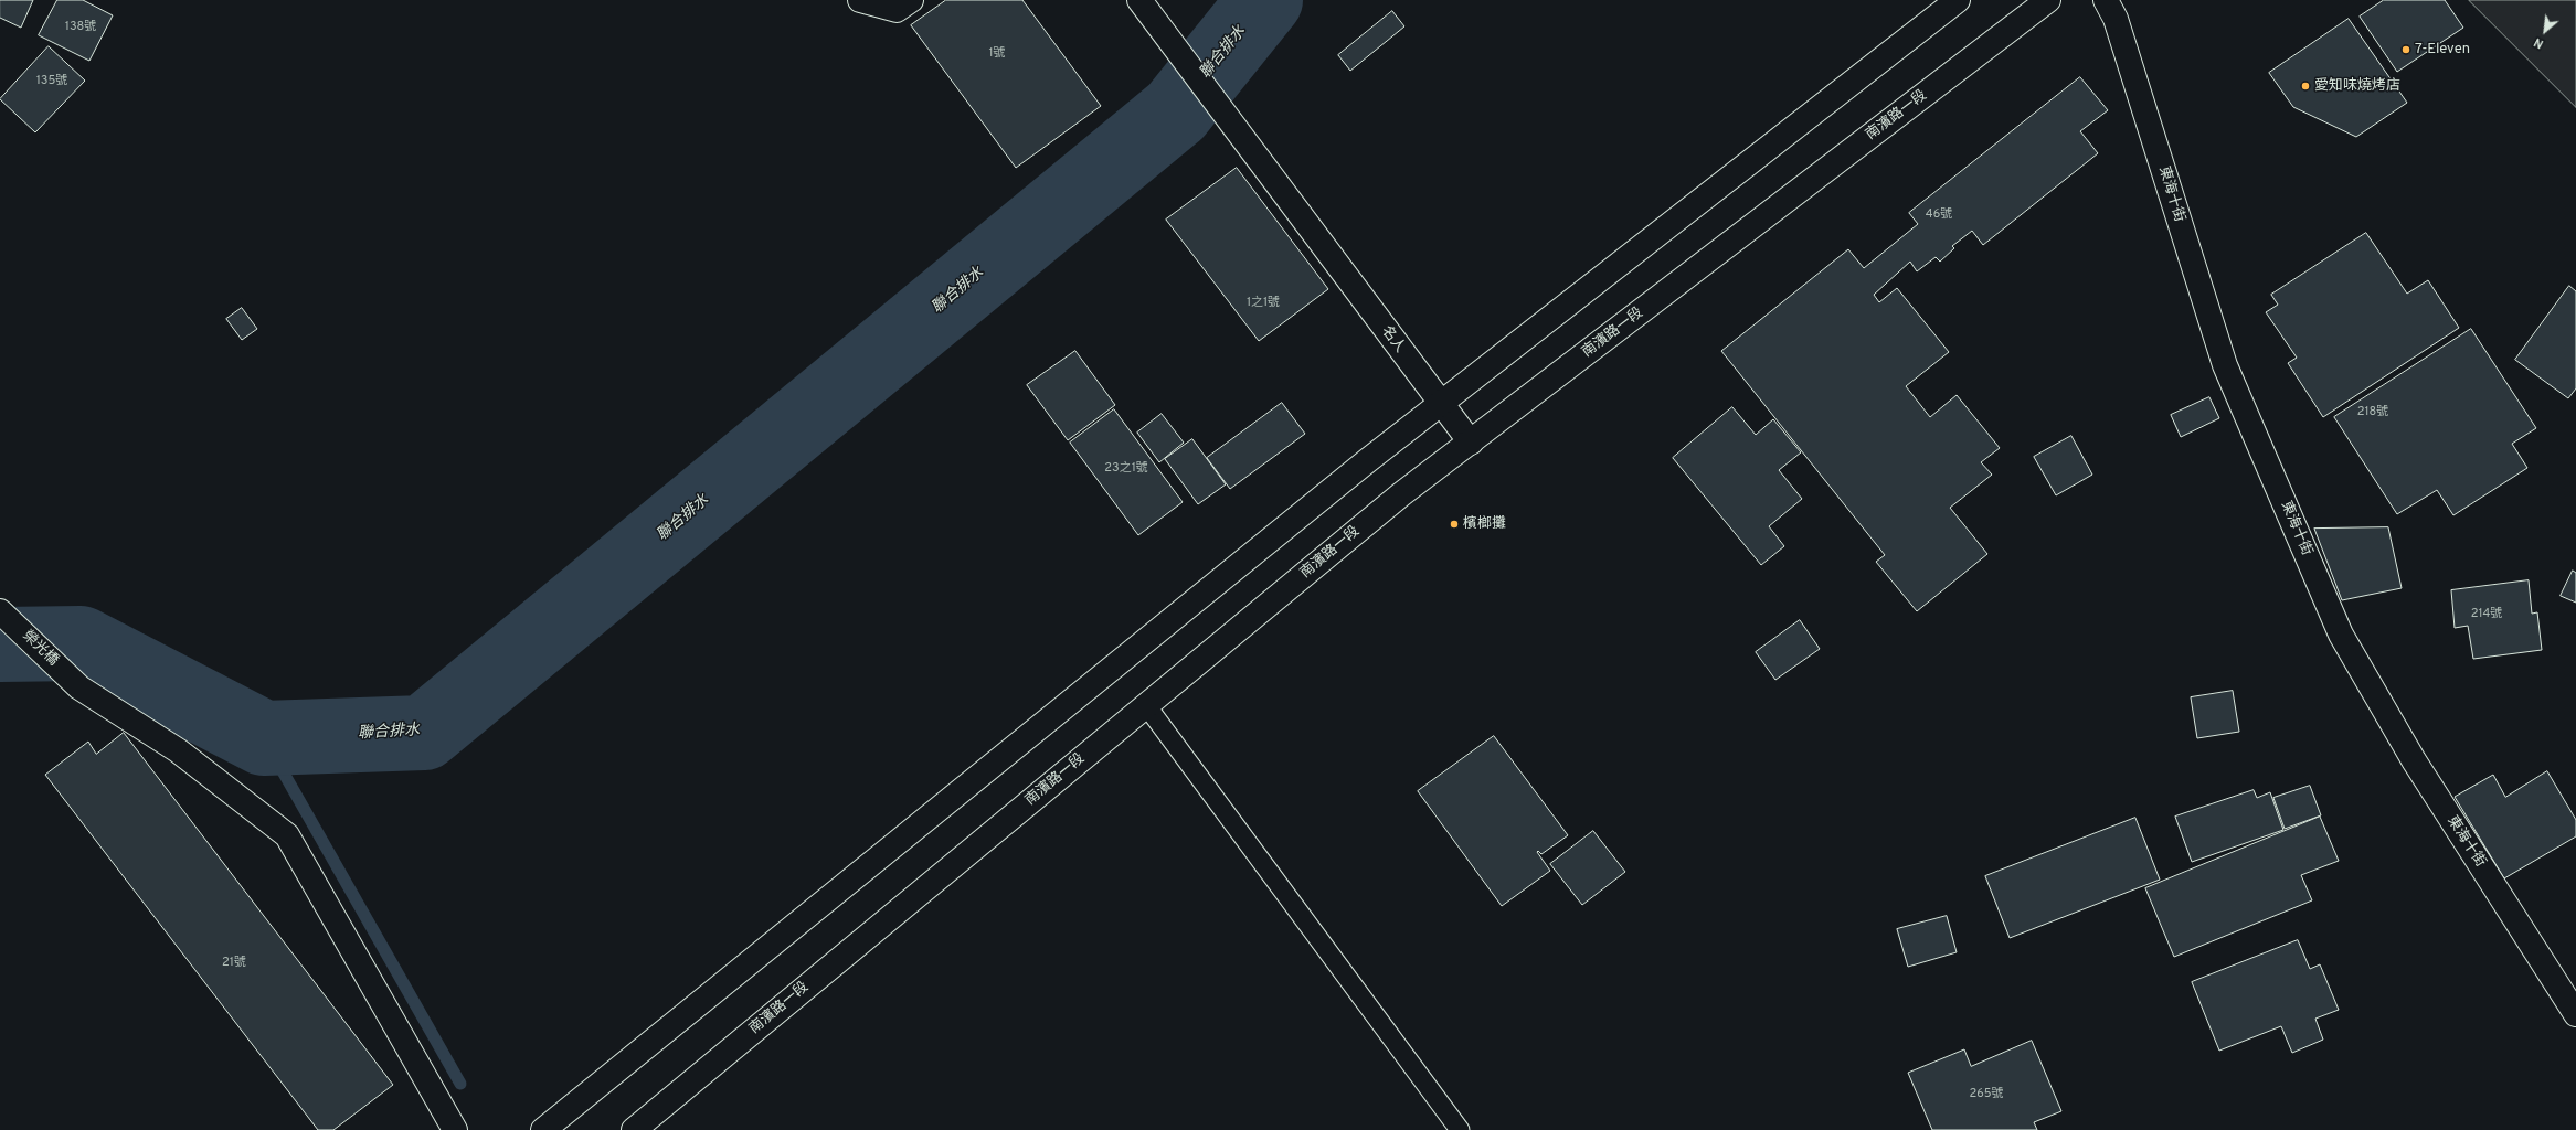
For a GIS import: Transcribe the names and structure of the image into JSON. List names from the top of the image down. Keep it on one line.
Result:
{"streets":{"main road":["南濱路一段","東海十街","名人","榮光橋"]},"crossings":[["南濱路一段","名人"]],"water":["聯合排水"],"places":["7-Eleven","愛知味燒烤店","檳榔攤"],"house_numbers":["138號","1號","135號","46號","1之1號","218號","23之1號","214號","21號","265號"],"north":"bottom left"}
